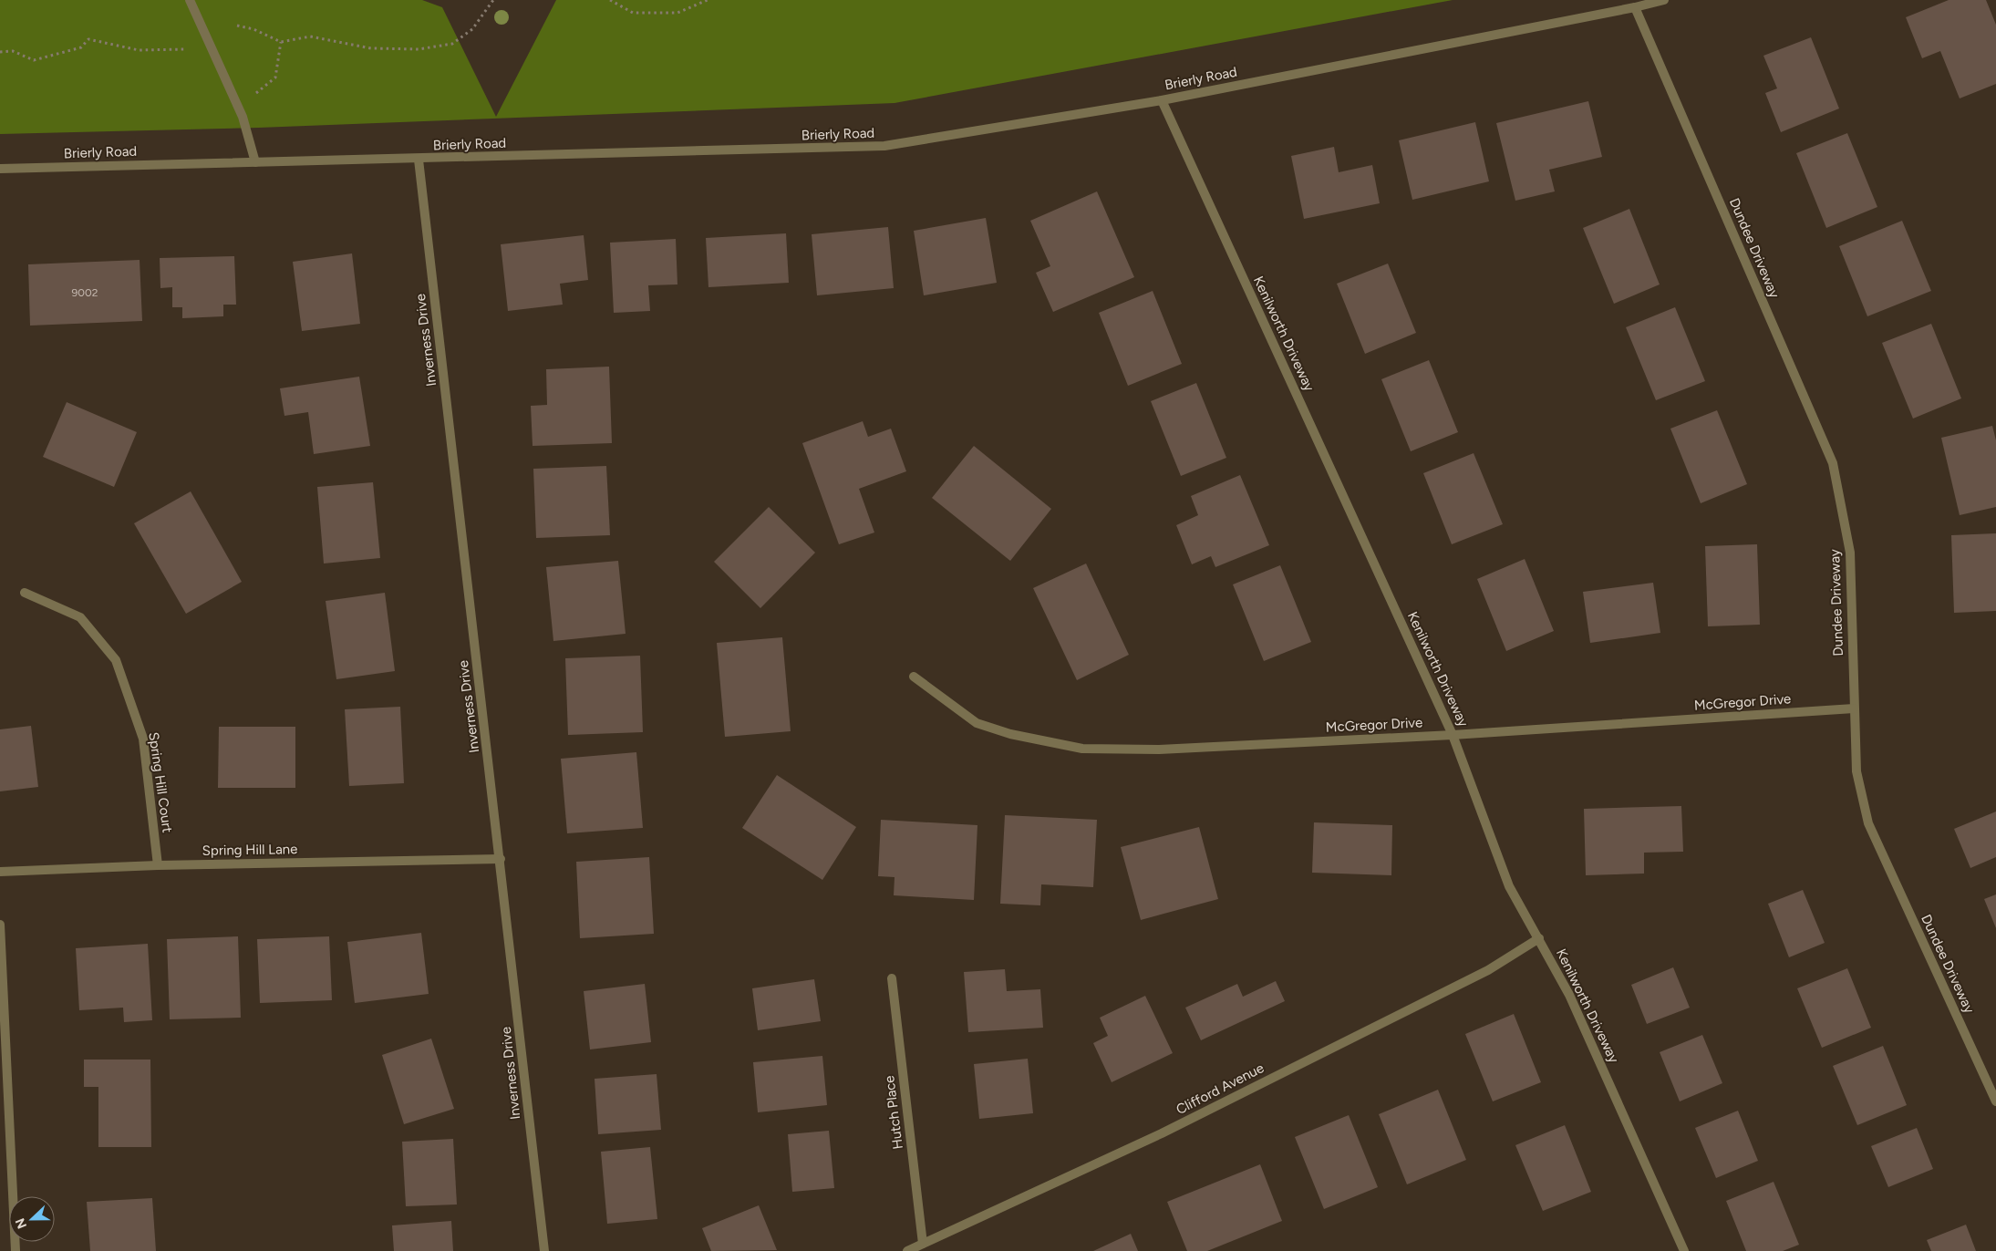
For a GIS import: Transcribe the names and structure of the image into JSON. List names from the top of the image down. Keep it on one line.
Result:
{"streets":{"street":["Brierly Road","Dundee Driveway","Kenilworth Driveway","Inverness Drive","McGregor Drive","Spring Hill Court","Spring Hill Lane","Clifford Avenue","Hutch Place"]},"crossings":[["Brierly Road","Dundee Driveway"],["Brierly Road","Kenilworth Driveway"],["Brierly Road","Inverness Drive"],["Dundee Driveway","McGregor Drive"],["Kenilworth Driveway","McGregor Drive"],["Kenilworth Driveway","Clifford Avenue"],["Inverness Drive","Spring Hill Lane"],["Spring Hill Court","Spring Hill Lane"],["Clifford Avenue","Hutch Place"]],"house_numbers":["9002"],"north":"left"}
